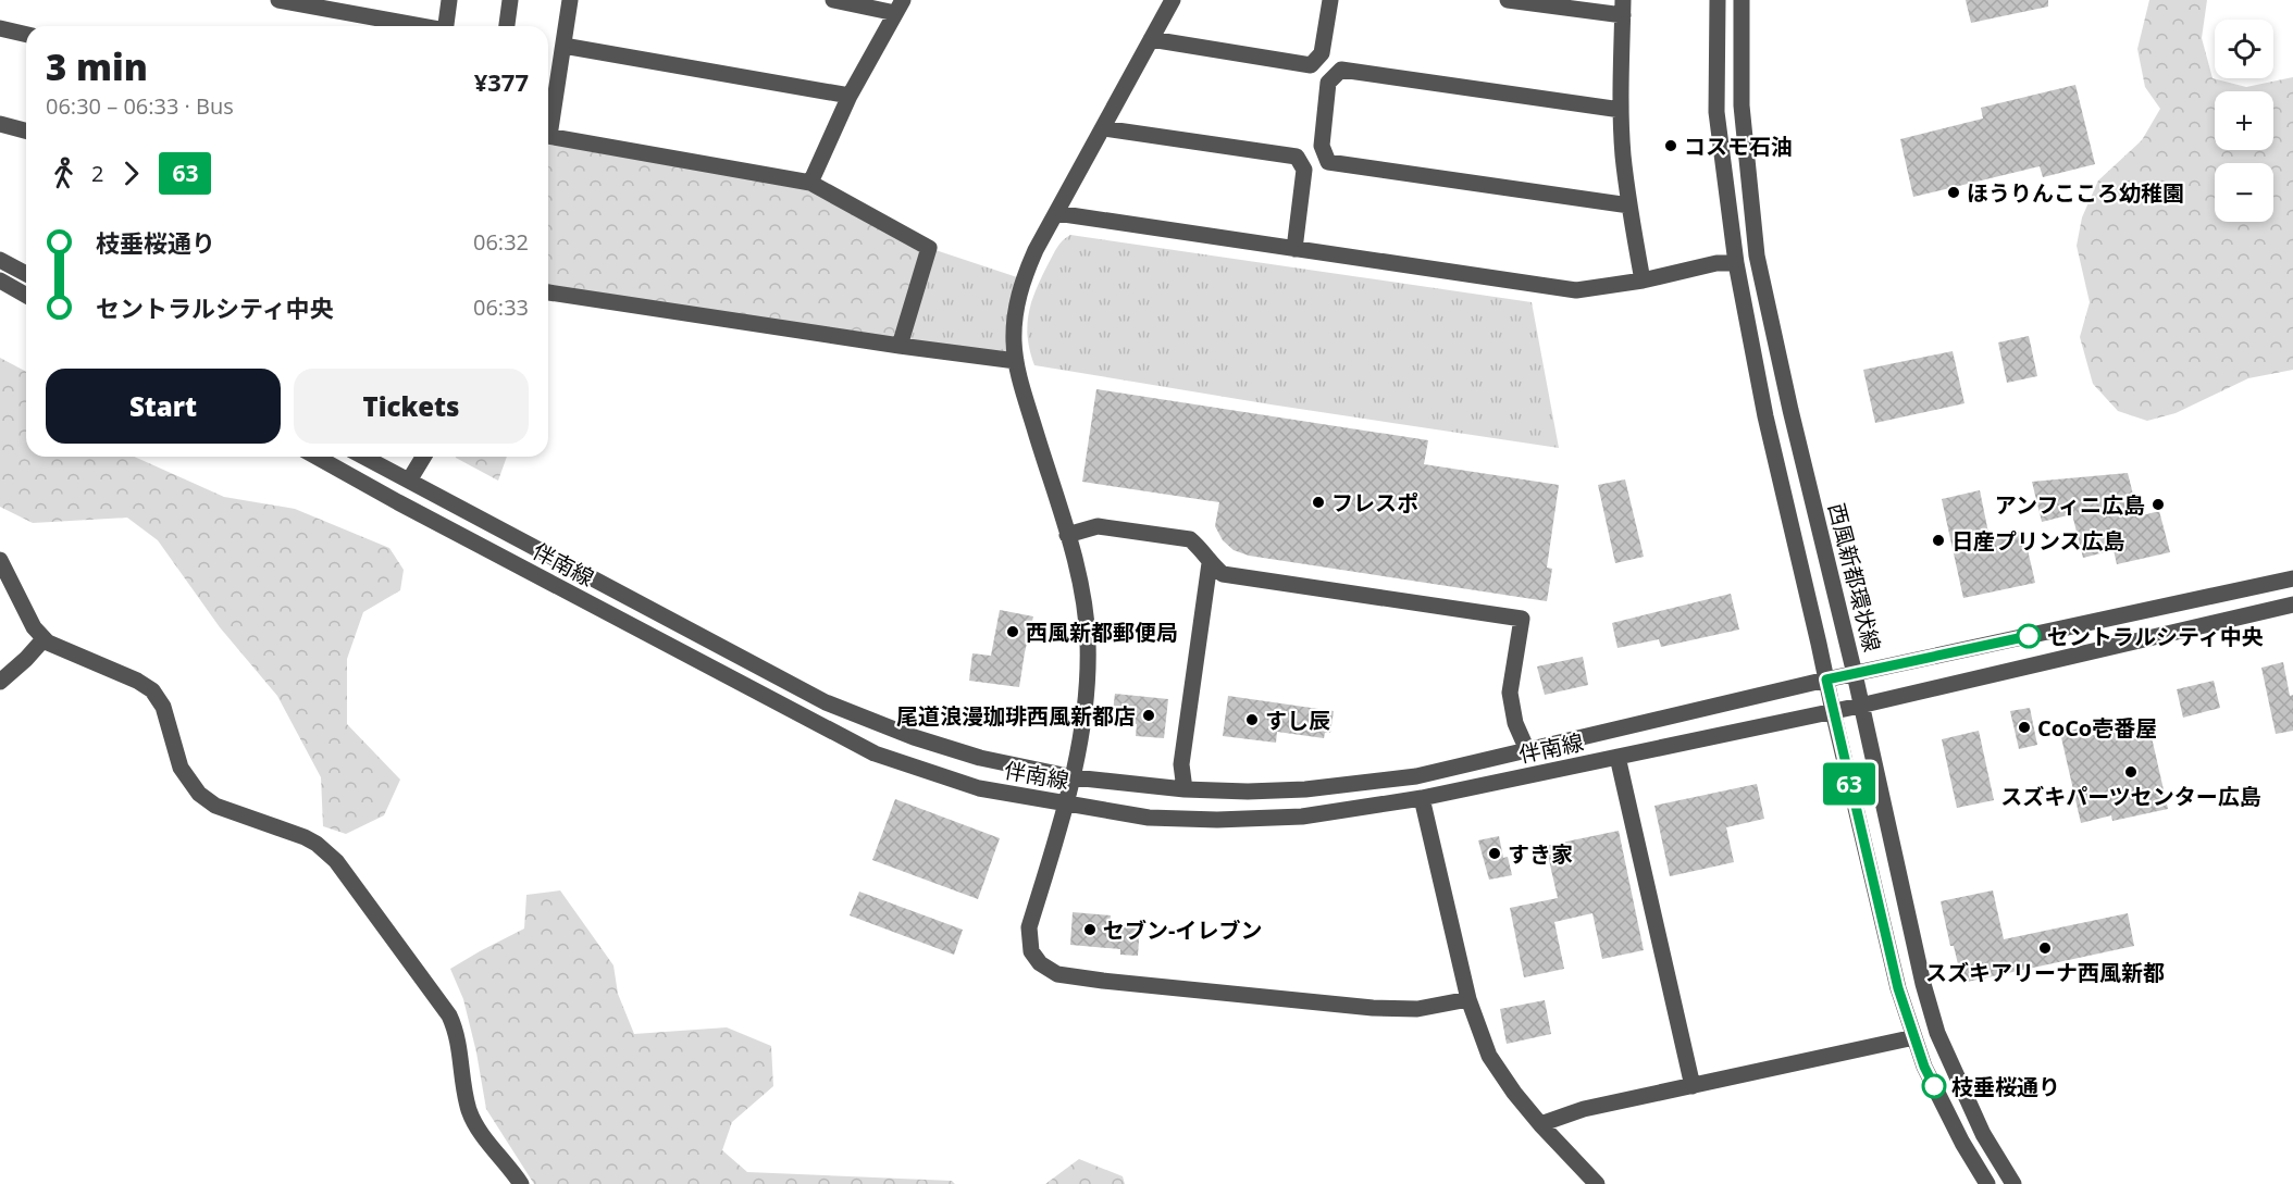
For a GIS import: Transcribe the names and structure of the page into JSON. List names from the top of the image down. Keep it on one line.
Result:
{"streets":{"street":["伴南線","西風新都環状線"]},"crossings":[["伴南線","西風新都環状線"]],"places":["コスモ石油","ほうりんこころ幼稚園","フレスポ","アンフィニ広島","日産プリンス広島","西風新都郵便局","セントラルシティ中央","尾道浪漫珈琲西風新都店","すし辰","CoCo壱番屋","スズキパーツセンター広島","すき家","セブン-イレブン","スズキアリーナ西風新都","枝垂桜通り"],"lines":["bus line 63"],"page":{"on_map":"63","map_buttons":["+","−"],"heading":["3 min","06:30 – 06:33 · Bus","¥377"],"legs":["2","63"],"list":[{"name":"枝垂桜通り","value":"06:32"},{"name":"セントラルシティ中央","value":"06:33"}],"buttons":["Start","Tickets"]}}
